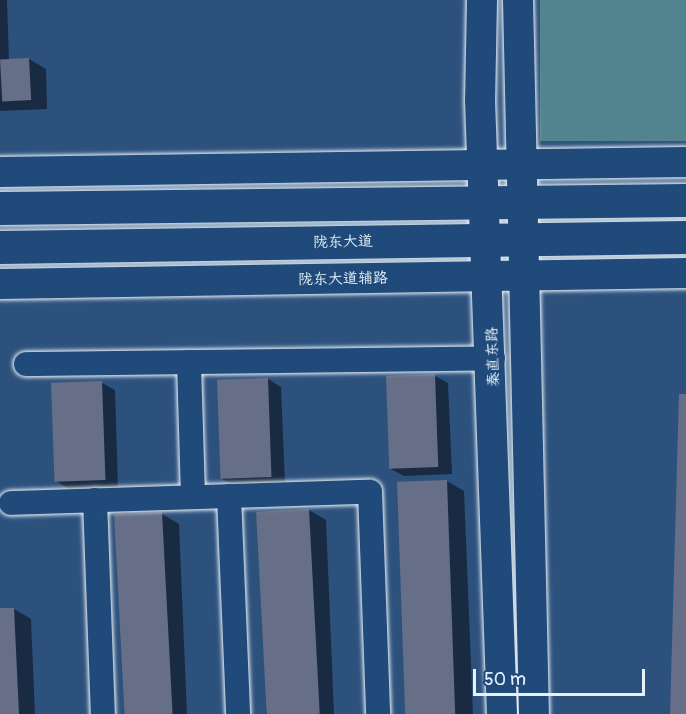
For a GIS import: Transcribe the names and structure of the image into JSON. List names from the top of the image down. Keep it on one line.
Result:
{"streets":{"main road":["陇东大道"],"street":["陇东大道辅路","秦直东路"]},"crossings":[["陇东大道","秦直东路"],["陇东大道辅路","秦直东路"]],"scale_bar":"50 m"}
